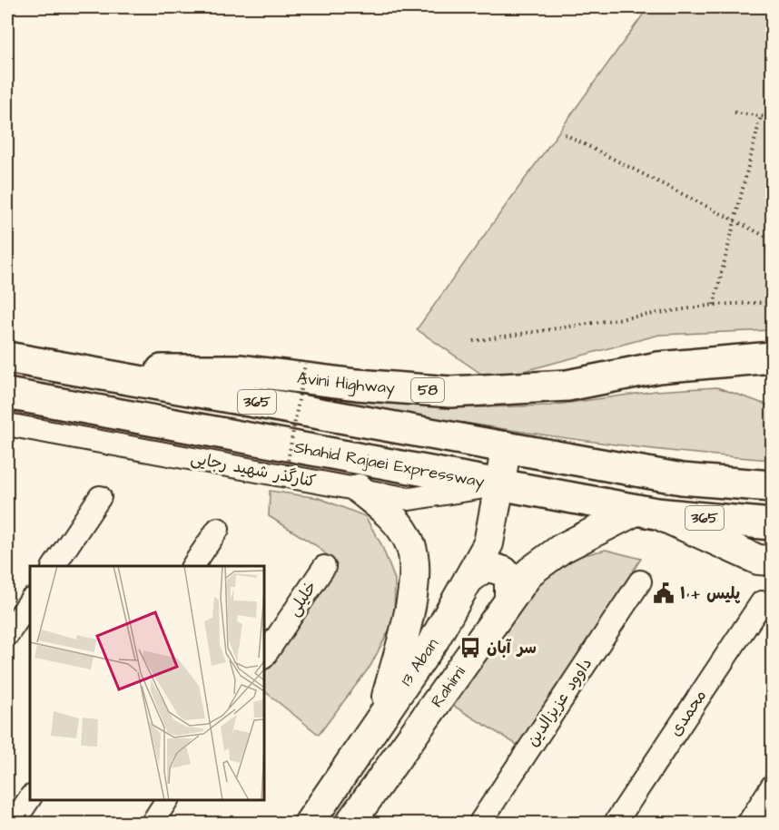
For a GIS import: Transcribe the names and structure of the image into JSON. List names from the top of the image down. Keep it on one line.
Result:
{"streets":{"highway":["Avini Highway","58","365","Shahid Rajaei Expressway"],"main road":["13 Aban","Rahimi"],"street":["کنارگذر شهید رجایی","خلیلی","داوود عزیزالدین","محمدی"]},"crossings":[["Avini Highway","365"],["Shahid Rajaei Expressway","کنارگذر شهید رجایی"],["Shahid Rajaei Expressway","13 Aban"],["Shahid Rajaei Expressway","Rahimi"],["کنارگذر شهید رجایی","13 Aban"]],"places":{"public building":["پلیس +۱۰"],"bus stop":["سر آبان"]}}
